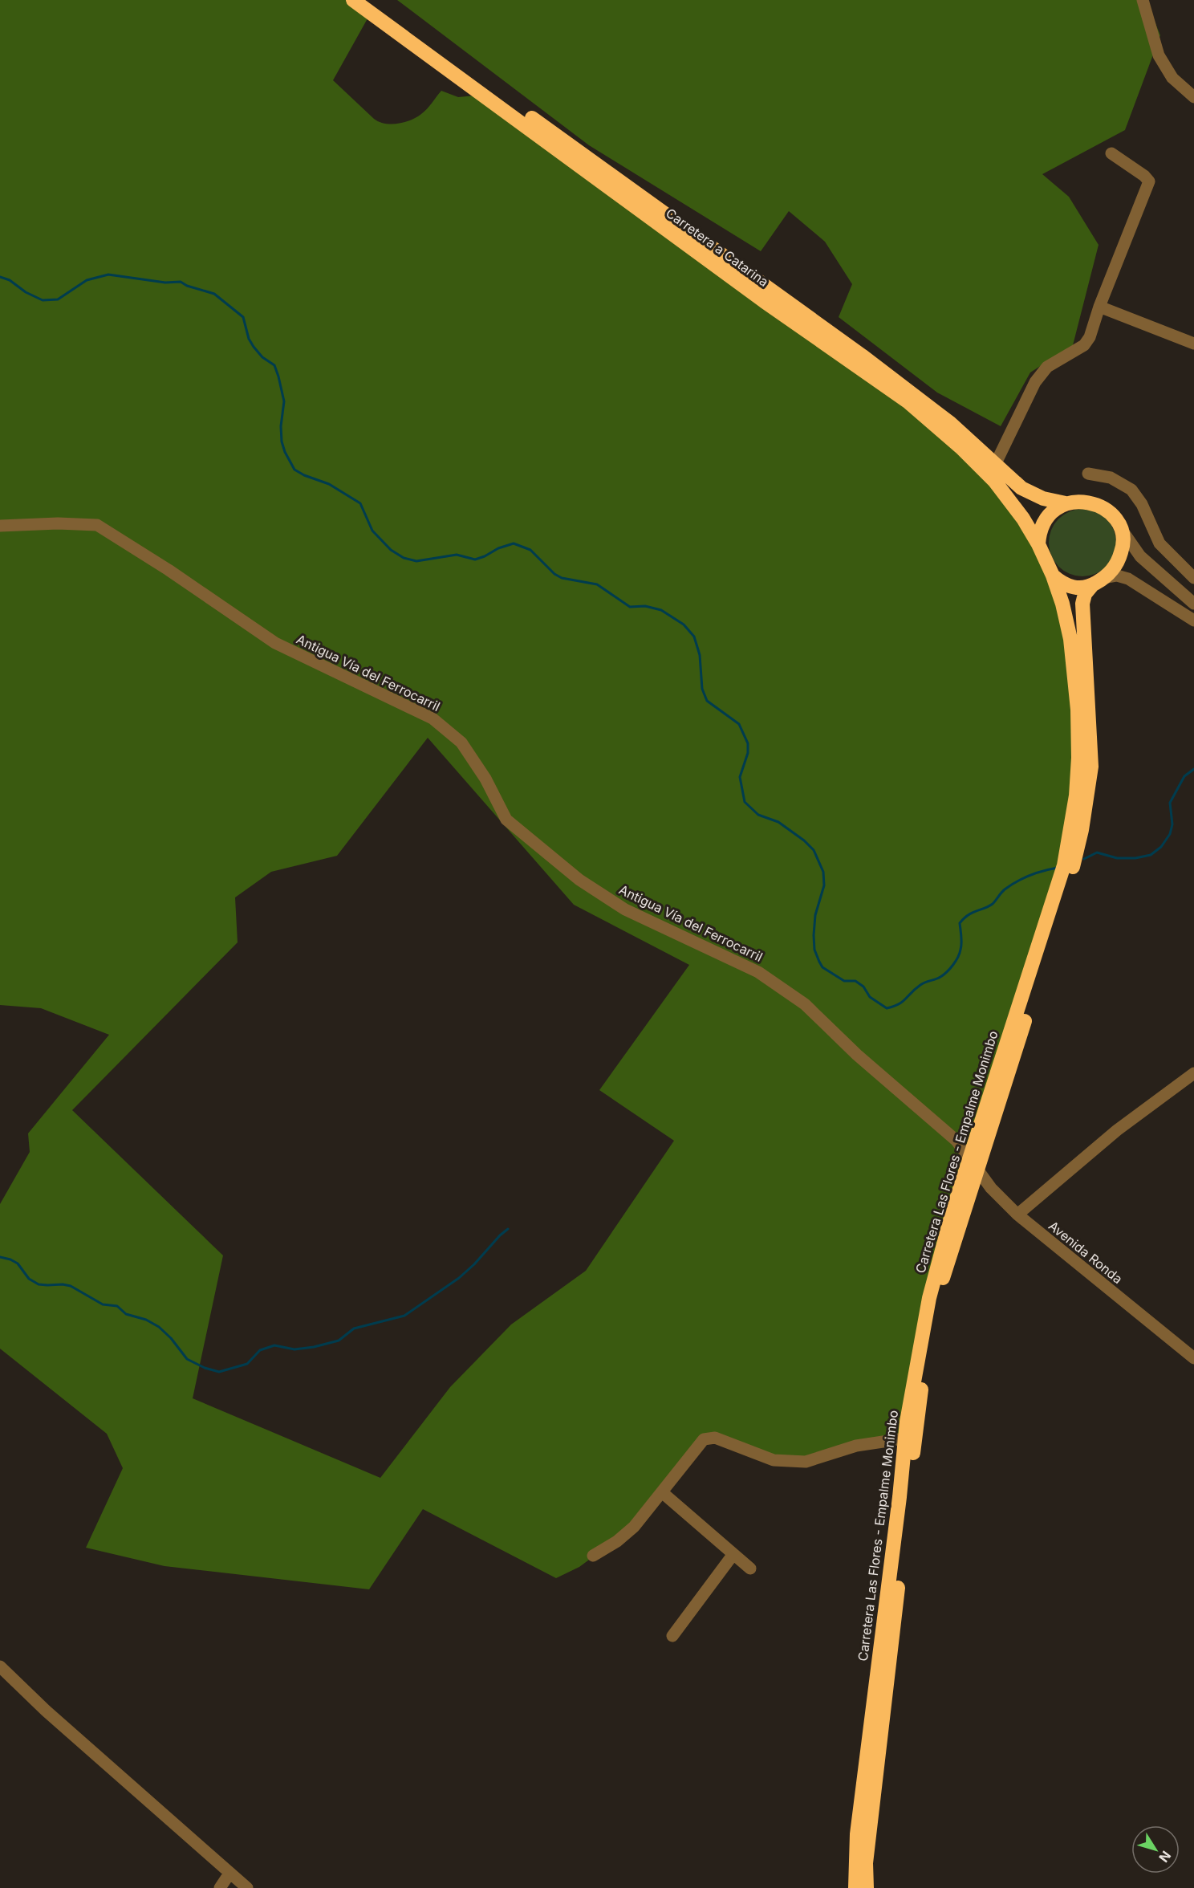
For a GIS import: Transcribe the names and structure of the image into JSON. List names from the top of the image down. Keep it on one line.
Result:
{"streets":{"highway":["Carretera a Catarina","Carretera Las Flores - Empalme Monimbo"],"street":["Antigua Vía del Ferrocarril","Avenida Ronda"]},"crossings":[["Carretera a Catarina","Carretera Las Flores - Empalme Monimbo"],["Antigua Vía del Ferrocarril","Carretera Las Flores - Empalme Monimbo"],["Antigua Vía del Ferrocarril","Avenida Ronda"],["Carretera Las Flores - Empalme Monimbo","Avenida Ronda"]],"north":"bottom right"}
